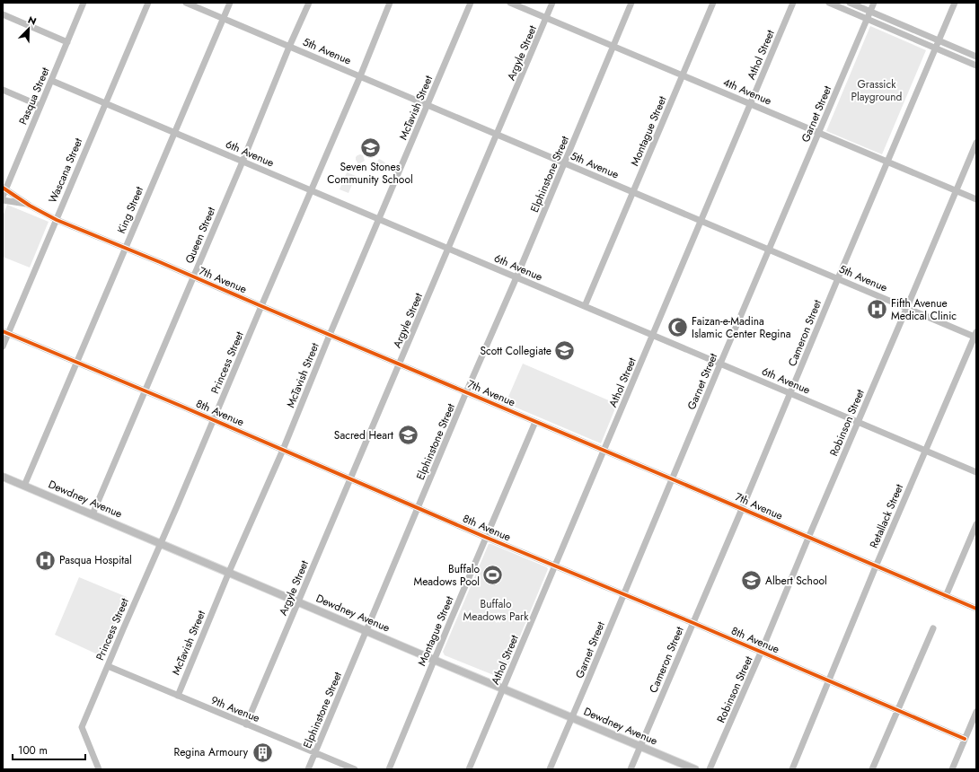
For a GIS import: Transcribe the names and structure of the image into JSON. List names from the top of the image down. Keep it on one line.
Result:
{"streets":{"main road":["Dewdney Avenue"],"street":["5th Avenue","Argyle Street","Athol Street","4th Avenue","Pasqua Street","McTavish Street","Garnet Street","Montague Street","6th Avenue","Wascana Street","Elphinstone Street","King Street","Queen Street","7th Avenue","Cameron Street","Princess Street","8th Avenue","Robinson Street","Retallack Street","9th Avenue"]},"crossings":[["5th Avenue","Argyle Street"],["5th Avenue","Athol Street"],["5th Avenue","McTavish Street"],["5th Avenue","Garnet Street"],["5th Avenue","Montague Street"],["5th Avenue","Elphinstone Street"],["5th Avenue","King Street"],["5th Avenue","Queen Street"],["5th Avenue","Cameron Street"],["5th Avenue","Princess Street"],["5th Avenue","Robinson Street"],["5th Avenue","Retallack Street"],["Argyle Street","4th Avenue"],["Argyle Street","6th Avenue"],["Argyle Street","7th Avenue"],["Argyle Street","8th Avenue"],["Argyle Street","Dewdney Avenue"],["Argyle Street","9th Avenue"],["Athol Street","4th Avenue"],["Athol Street","6th Avenue"],["Athol Street","7th Avenue"],["Athol Street","8th Avenue"],["Athol Street","Dewdney Avenue"],["4th Avenue","Garnet Street"],["4th Avenue","Montague Street"],["4th Avenue","Elphinstone Street"],["4th Avenue","Cameron Street"],["4th Avenue","Robinson Street"],["Pasqua Street","6th Avenue"],["Pasqua Street","7th Avenue"],["McTavish Street","6th Avenue"],["McTavish Street","7th Avenue"],["McTavish Street","8th Avenue"],["McTavish Street","Dewdney Avenue"],["McTavish Street","9th Avenue"],["Garnet Street","6th Avenue"],["Garnet Street","7th Avenue"],["Garnet Street","8th Avenue"],["Garnet Street","Dewdney Avenue"],["Montague Street","6th Avenue"],["Montague Street","7th Avenue"],["Montague Street","8th Avenue"],["Montague Street","Dewdney Avenue"],["6th Avenue","Wascana Street"],["6th Avenue","Elphinstone Street"],["6th Avenue","King Street"],["6th Avenue","Queen Street"],["6th Avenue","Cameron Street"],["6th Avenue","Princess Street"],["6th Avenue","Robinson Street"],["6th Avenue","Retallack Street"],["Wascana Street","7th Avenue"],["Wascana Street","8th Avenue"],["Elphinstone Street","7th Avenue"],["Elphinstone Street","8th Avenue"],["Elphinstone Street","Dewdney Avenue"],["Elphinstone Street","9th Avenue"],["King Street","7th Avenue"],["King Street","8th Avenue"],["King Street","Dewdney Avenue"],["Queen Street","7th Avenue"],["Queen Street","8th Avenue"],["Queen Street","Dewdney Avenue"],["7th Avenue","Cameron Street"],["7th Avenue","Princess Street"],["7th Avenue","Robinson Street"],["7th Avenue","Retallack Street"],["Cameron Street","8th Avenue"],["Cameron Street","Dewdney Avenue"],["Princess Street","8th Avenue"],["Princess Street","Dewdney Avenue"],["Princess Street","9th Avenue"],["8th Avenue","Robinson Street"],["8th Avenue","Retallack Street"]],"parks":["Grassick Playground","Buffalo Meadows Park"],"places":{"school or university":["Seven Stones Community School","Scott Collegiate","Sacred Heart","Albert School"],"hospital":["Fifth Avenue Medical Clinic","Pasqua Hospital"],"mosque":["Faizan-e-Madina Islamic Center Regina"],"sports":["Buffalo Meadows Pool"],"building":["Regina Armoury"]},"scale_bar":"100 m","north":"top right"}
